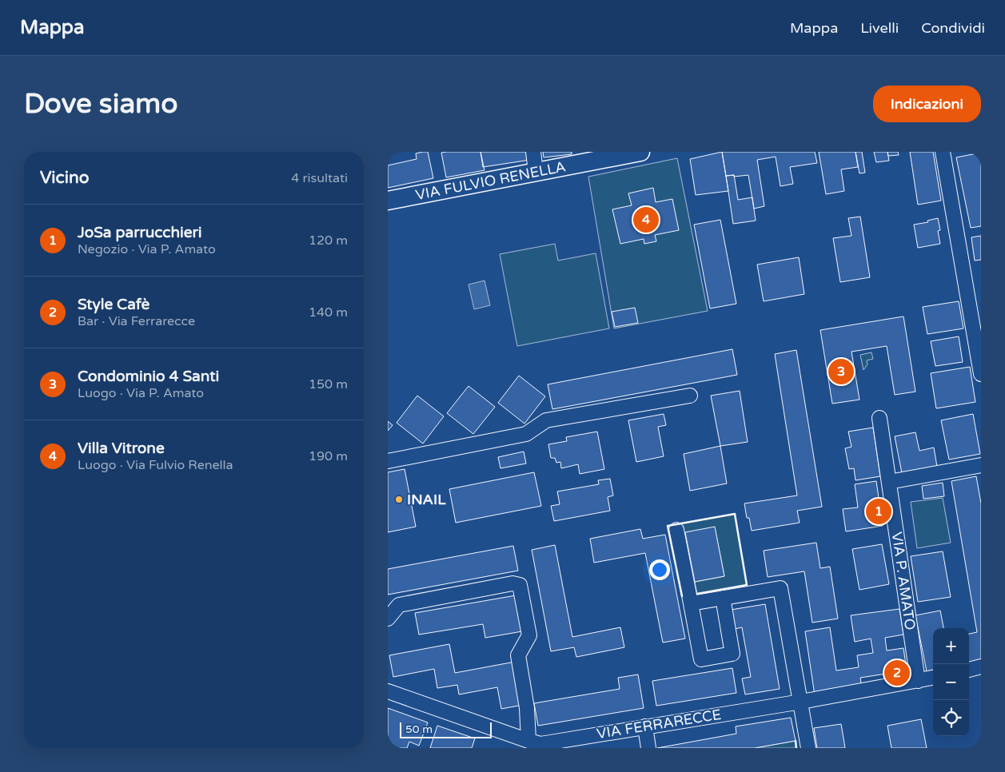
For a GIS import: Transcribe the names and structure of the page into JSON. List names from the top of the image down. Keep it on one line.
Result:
{"streets":{"main road":["VIA FULVIO RENELLA"],"street":["VIA P. AMATO","VIA FERRARECCE"]},"crossings":[["VIA P. AMATO","VIA FERRARECCE"]],"places":["INAIL"],"scale_bar":"50 m","page":{"header":"Mappa","nav":["Mappa","Livelli","Condividi"],"buttons":"Indicazioni","title":"Dove siamo","heading":["Vicino","4 risultati"],"list":[{"mark":"1","name":"JoSa parrucchieri","note":"Negozio · Via P. Amato","value":"120 m"},{"mark":"2","name":"Style Cafè","note":"Bar · Via Ferrarecce","value":"140 m"},{"mark":"3","name":"Condominio 4 Santi","note":"Luogo · Via P. Amato","value":"150 m"},{"mark":"4","name":"Villa Vitrone","note":"Luogo · Via Fulvio Renella","value":"190 m"}],"pins":["4","3","1","2"],"map_buttons":["+","−"],"scale":"50 m"}}
